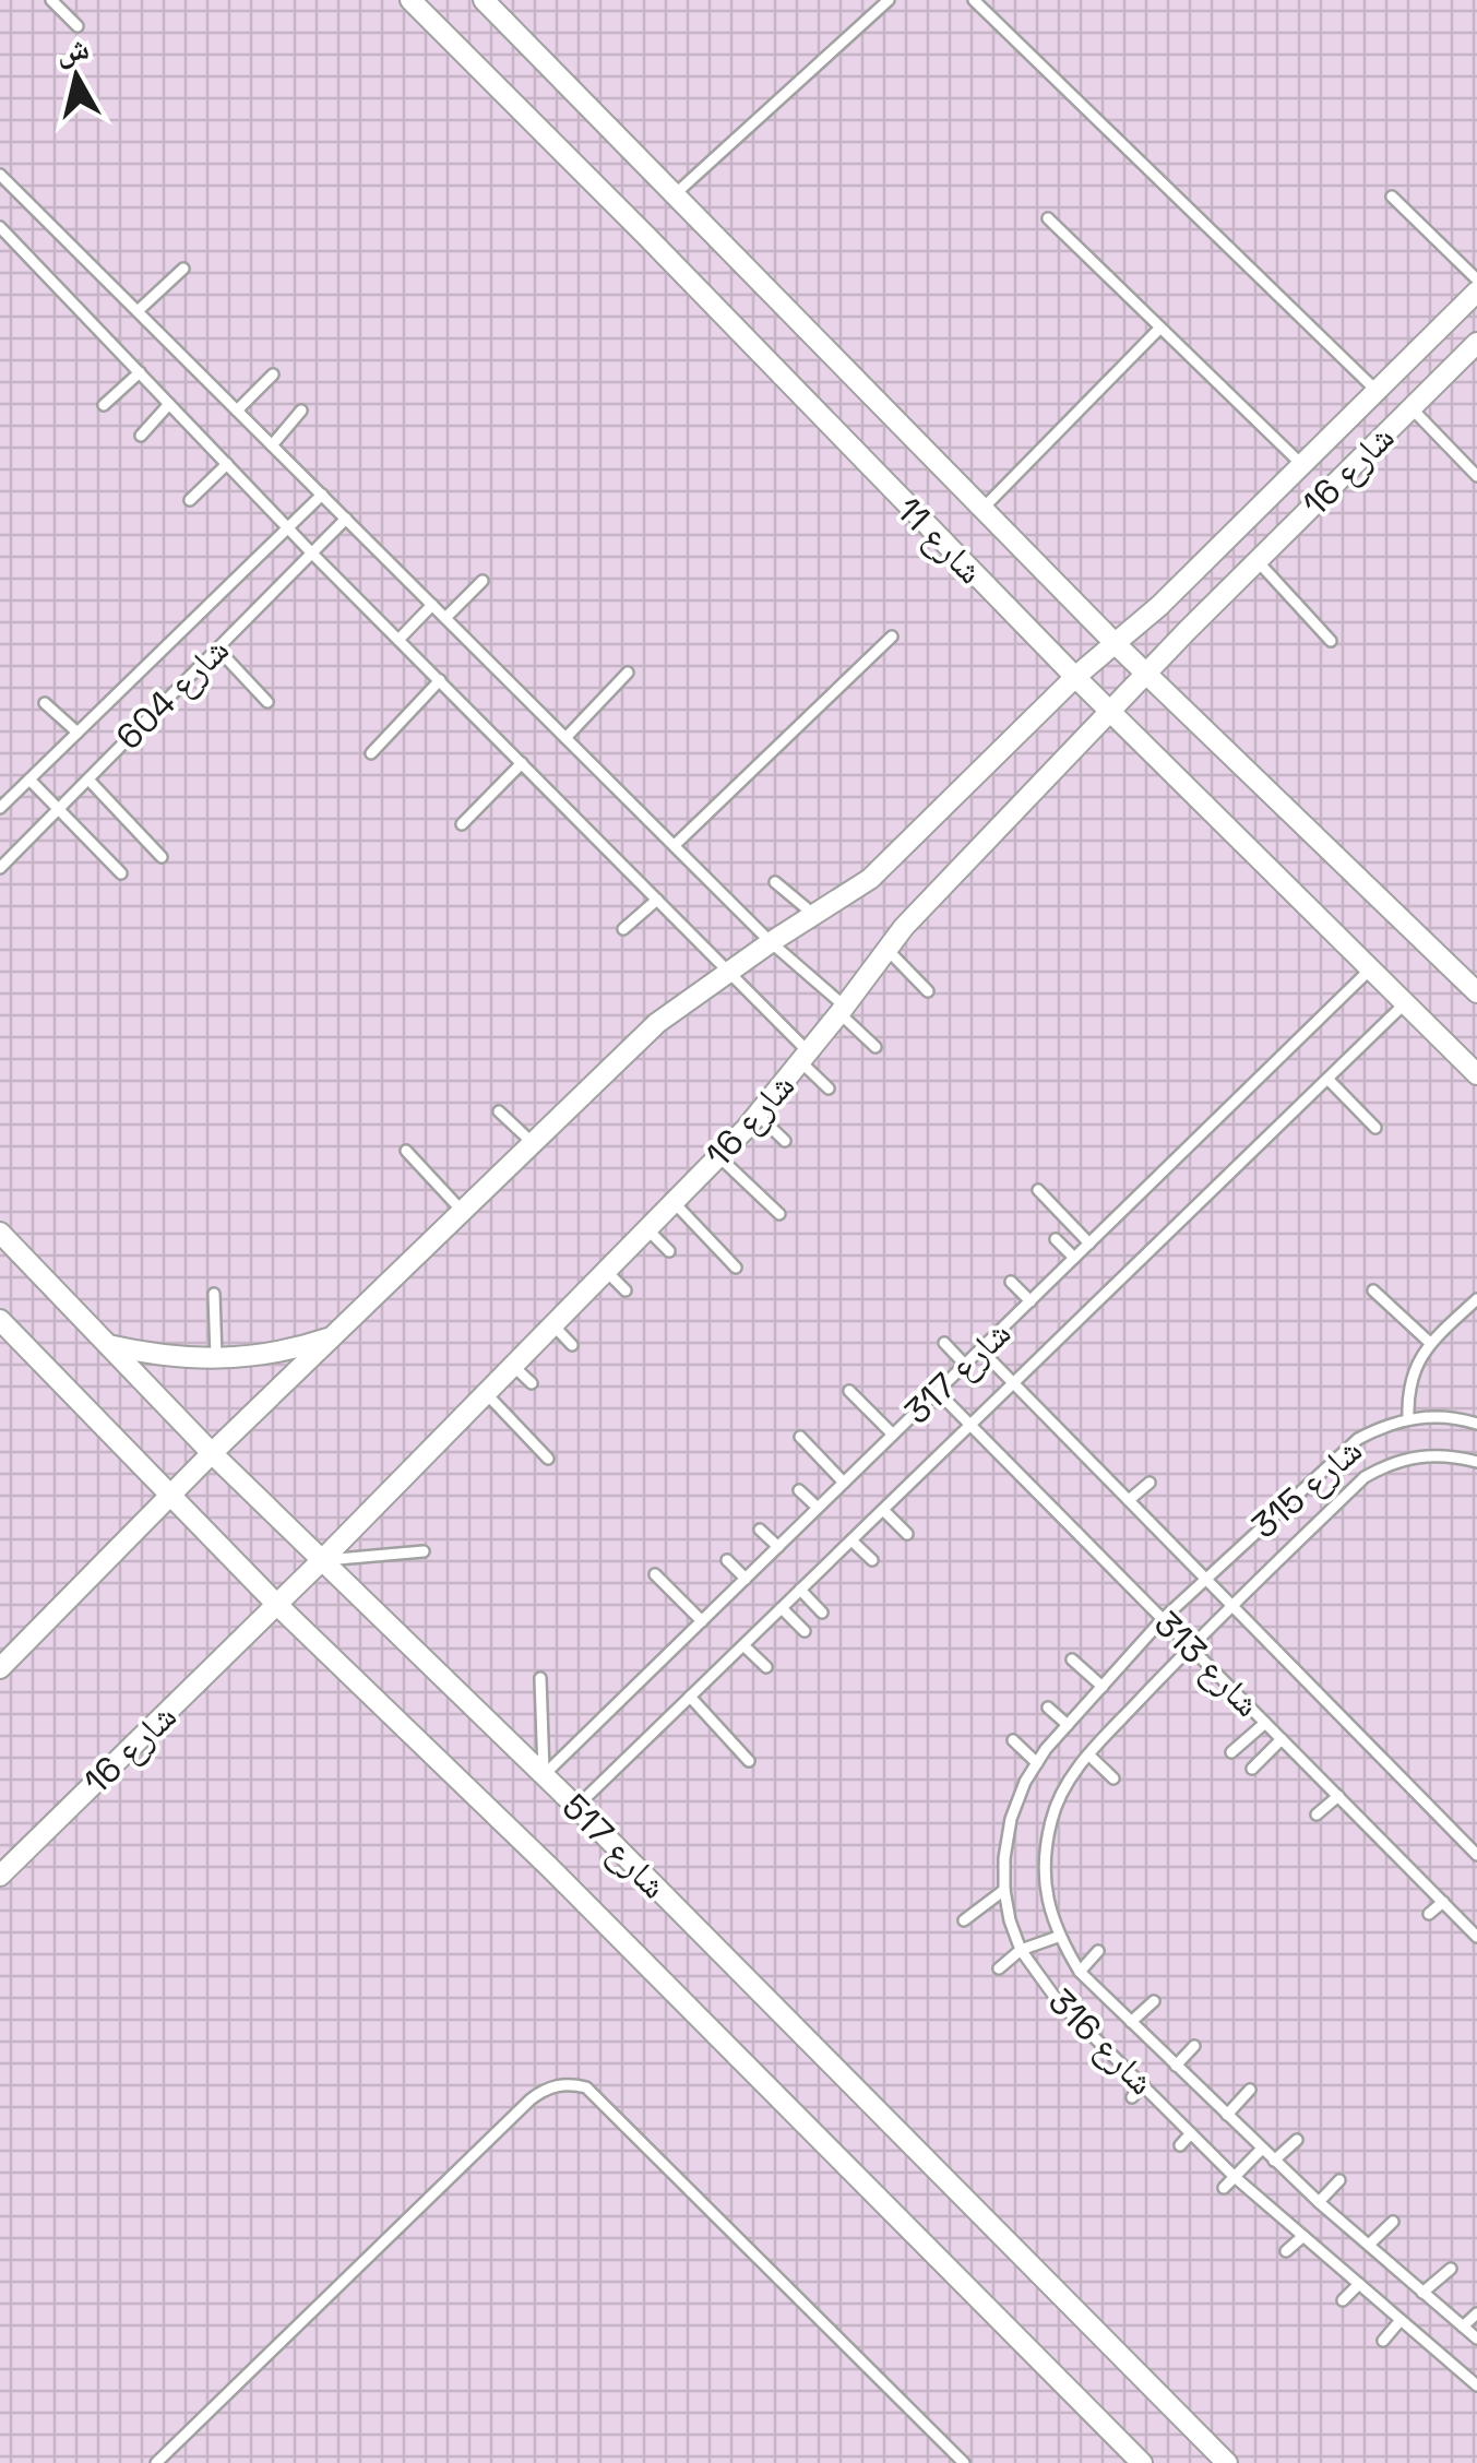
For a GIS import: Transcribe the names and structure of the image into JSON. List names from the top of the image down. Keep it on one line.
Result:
{"streets":{"street":["شارع 16","شارع 11","شارع 517"],"lane":["شارع 604","شارع 317","شارع 315","شارع 313","شارع 316"]},"crossings":[["شارع 16","شارع 11"],["شارع 16","شارع 517"],["شارع 11","شارع 317"],["شارع 317","شارع 313"],["شارع 317","شارع 517"],["شارع 315","شارع 313"],["شارع 315","شارع 316"],["شارع 313","شارع 316"]],"north":"top"}
